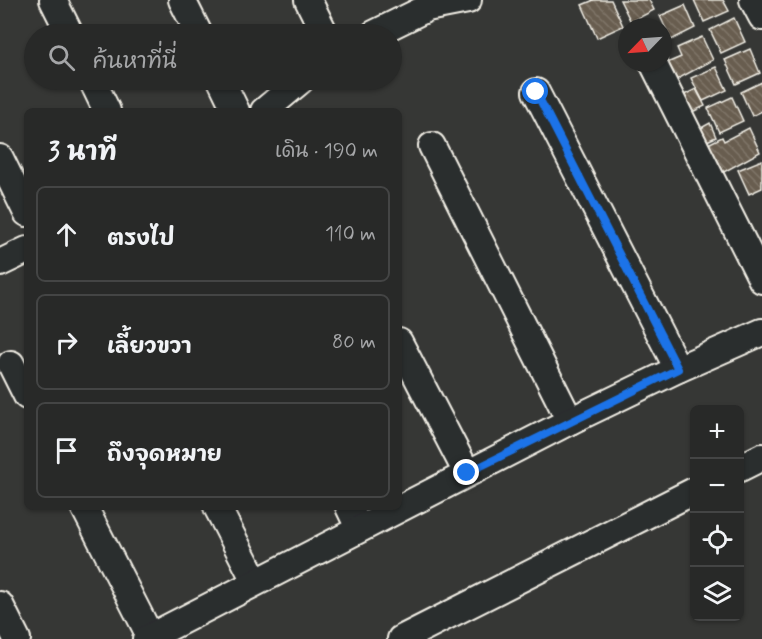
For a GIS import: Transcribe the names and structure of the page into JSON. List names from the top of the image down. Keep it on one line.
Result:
{"north":"bottom left","page":{"search":"ค้นหาที่นี่","heading":["3 นาที","เดิน · 190 m"],"list":[["ตรงไป","110 m"],["เลี้ยวขวา","80 m"],"ถึงจุดหมาย"],"map_buttons":["+","−"]}}
